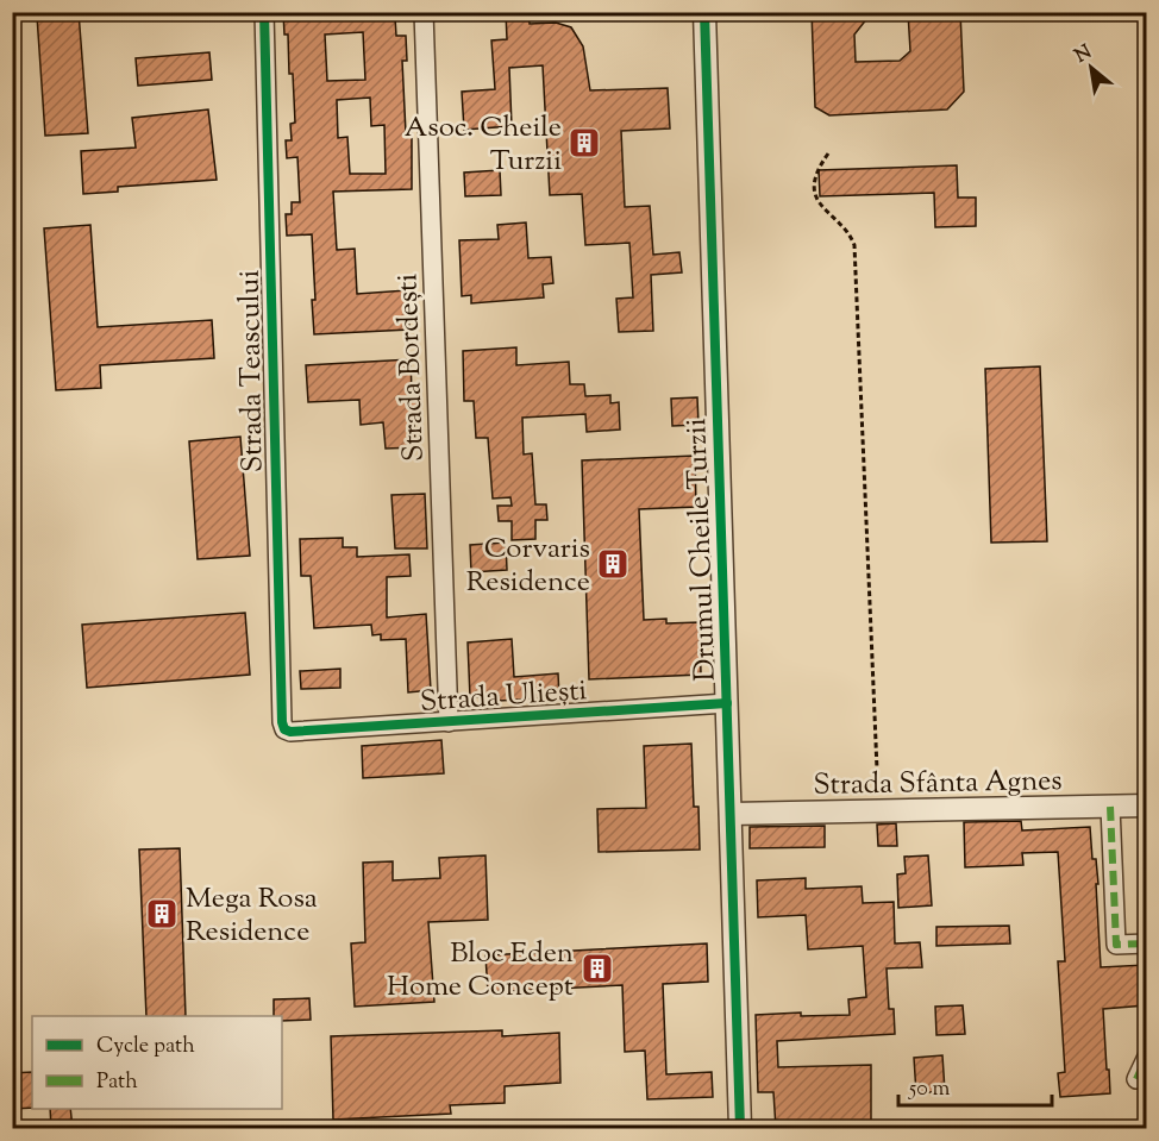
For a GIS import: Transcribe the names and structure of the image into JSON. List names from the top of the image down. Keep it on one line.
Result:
{"streets":{"street":["Strada Bordești","Strada Teascului","Drumul Cheile Turzii","Strada Uliești","Strada Sfânta Agnes"]},"crossings":[["Strada Bordești","Strada Uliești"],["Strada Teascului","Strada Uliești"],["Drumul Cheile Turzii","Strada Uliești"],["Drumul Cheile Turzii","Strada Sfânta Agnes"]],"places":{"building":["Asoc. Cheile Turzii","Corvaris Residence","Mega Rosa Residence","Bloc Eden Home Concept"]},"legend":["Cycle path","Path"],"scale_bar":"50 m","north":"top left"}
